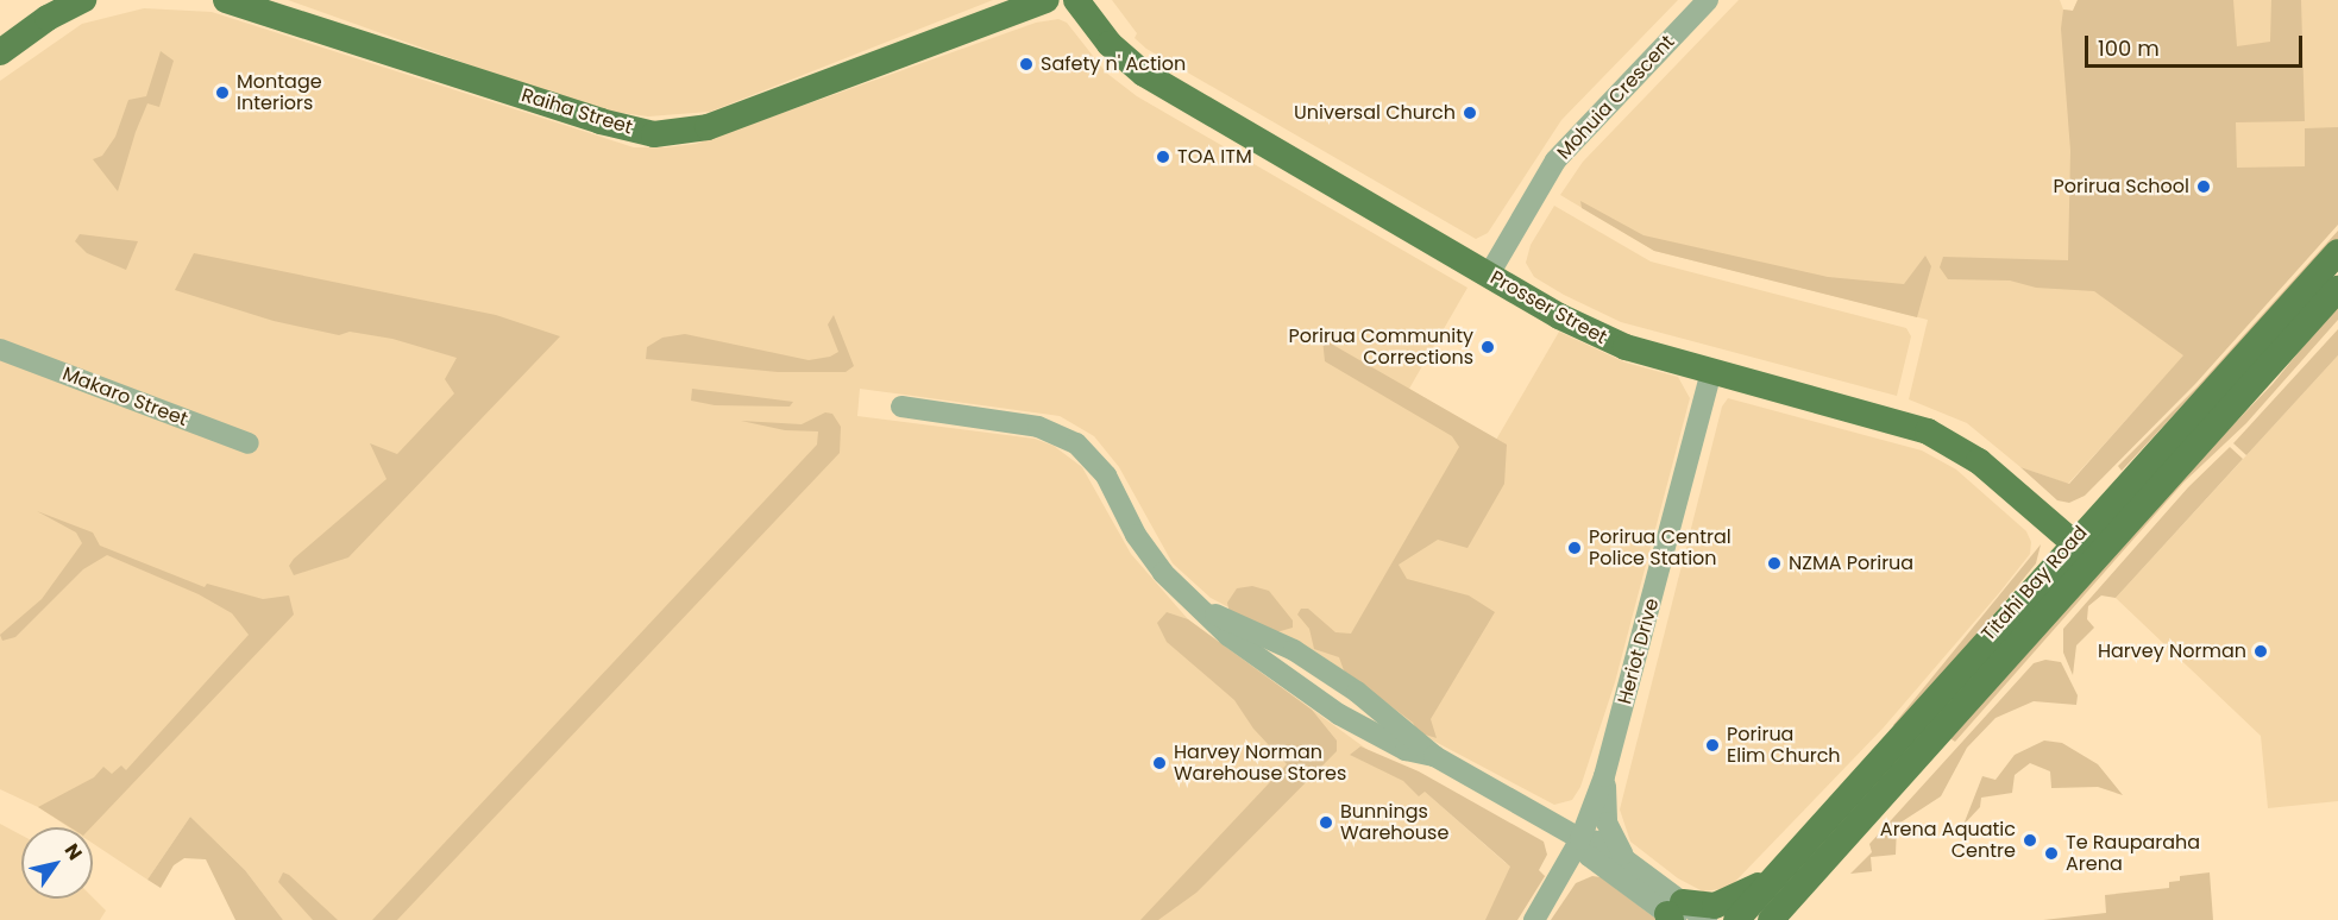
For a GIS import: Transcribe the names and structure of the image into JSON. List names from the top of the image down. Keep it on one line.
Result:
{"streets":{"main road":["Raiha Street","Prosser Street","Titahi Bay Road"],"street":["Mohuia Crescent","Makaro Street","Heriot Drive"]},"crossings":[["Mohuia Crescent","Prosser Street"],["Prosser Street","Titahi Bay Road"],["Prosser Street","Heriot Drive"]],"places":["Safety n' Action","Montage Interiors","Universal Church","TOA ITM","Porirua School","Porirua Community Corrections","Porirua Central Police Station","NZMA Porirua","Harvey Norman","Porirua Elim Church","Harvey Norman Warehouse Stores","Bunnings Warehouse","Arena Aquatic Centre","Te Rauparaha Arena"],"scale_bar":"100 m","north":"top right"}
